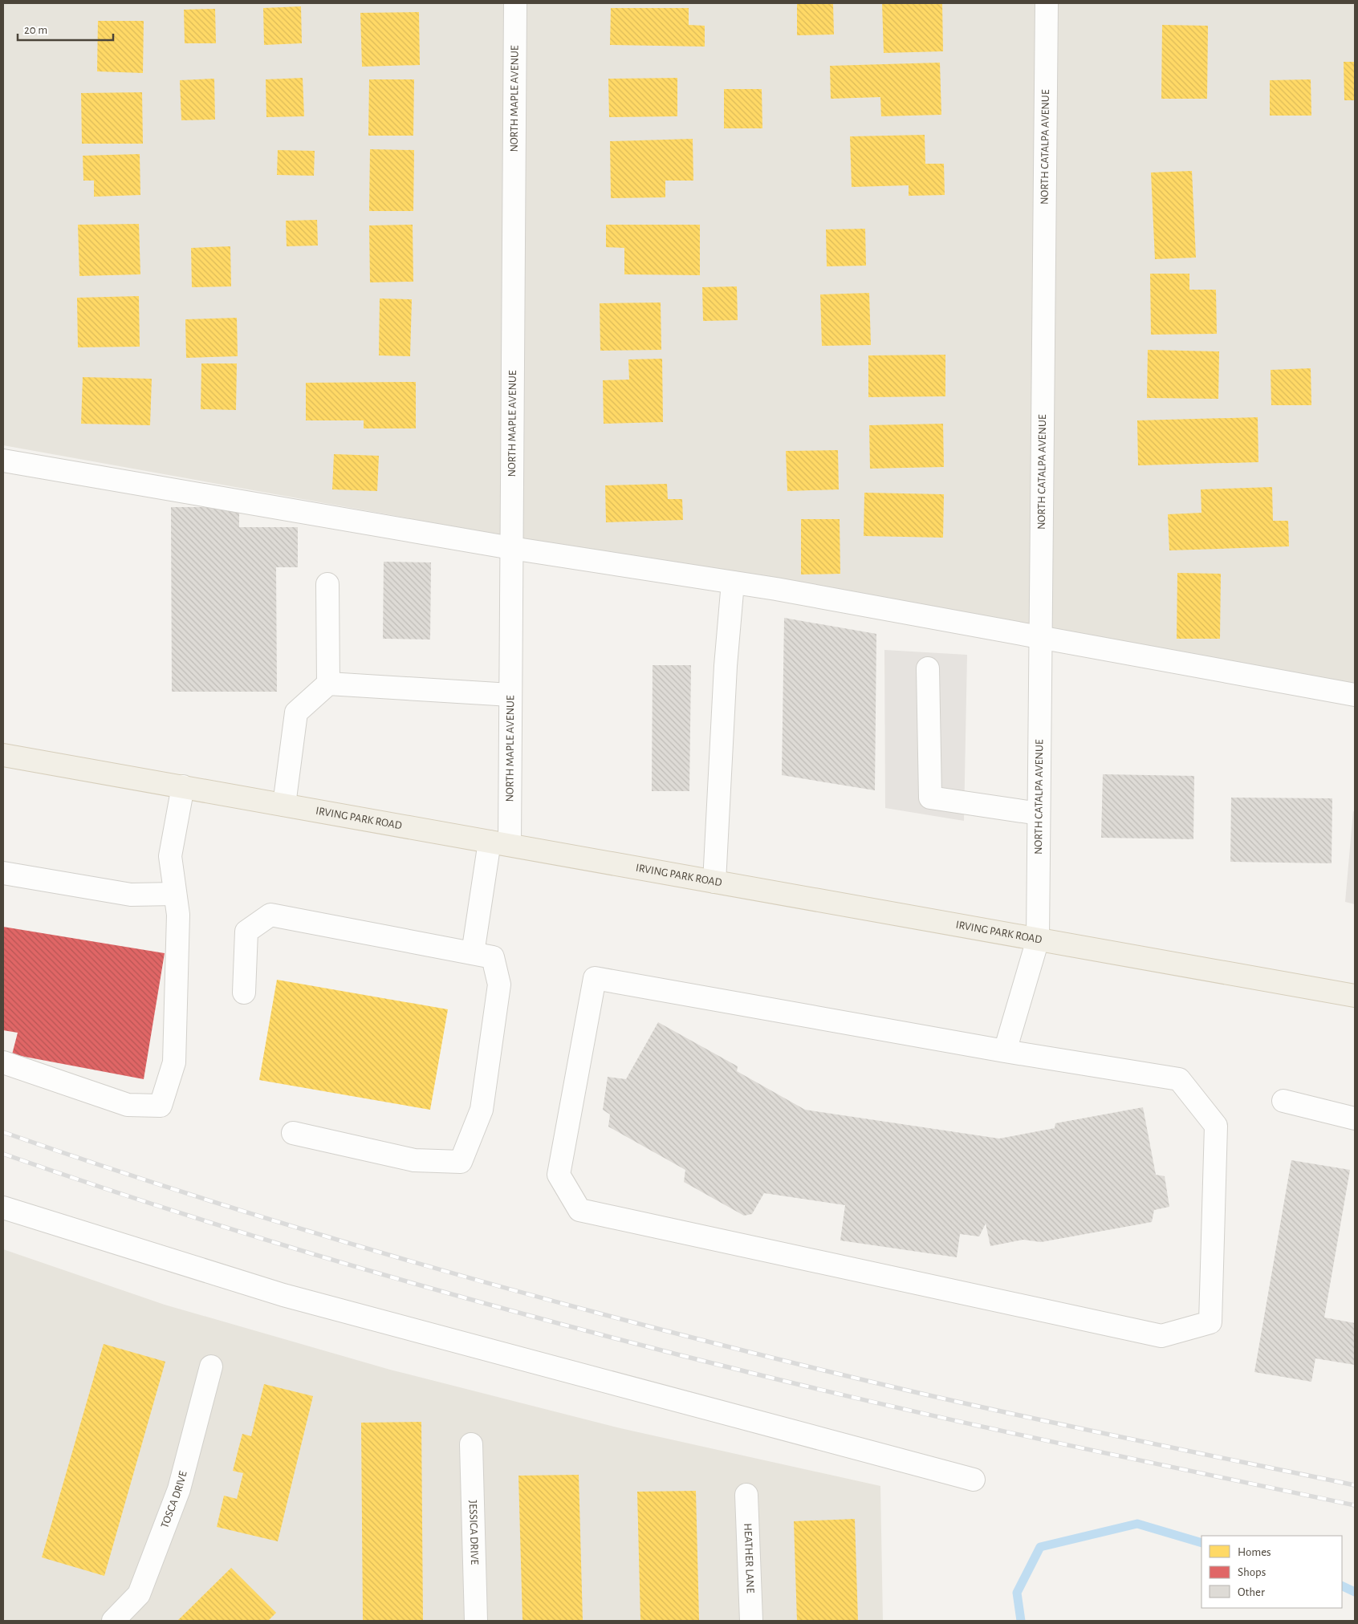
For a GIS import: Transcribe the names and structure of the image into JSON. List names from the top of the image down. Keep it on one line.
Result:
{"streets":{"main road":["IRVING PARK ROAD"],"street":["NORTH MAPLE AVENUE","NORTH CATALPA AVENUE","TOSCA DRIVE","JESSICA DRIVE","HEATHER LANE"]},"crossings":[["NORTH MAPLE AVENUE","IRVING PARK ROAD"],["NORTH CATALPA AVENUE","IRVING PARK ROAD"]],"legend":["Homes","Shops","Other"],"scale_bar":"20 m"}
